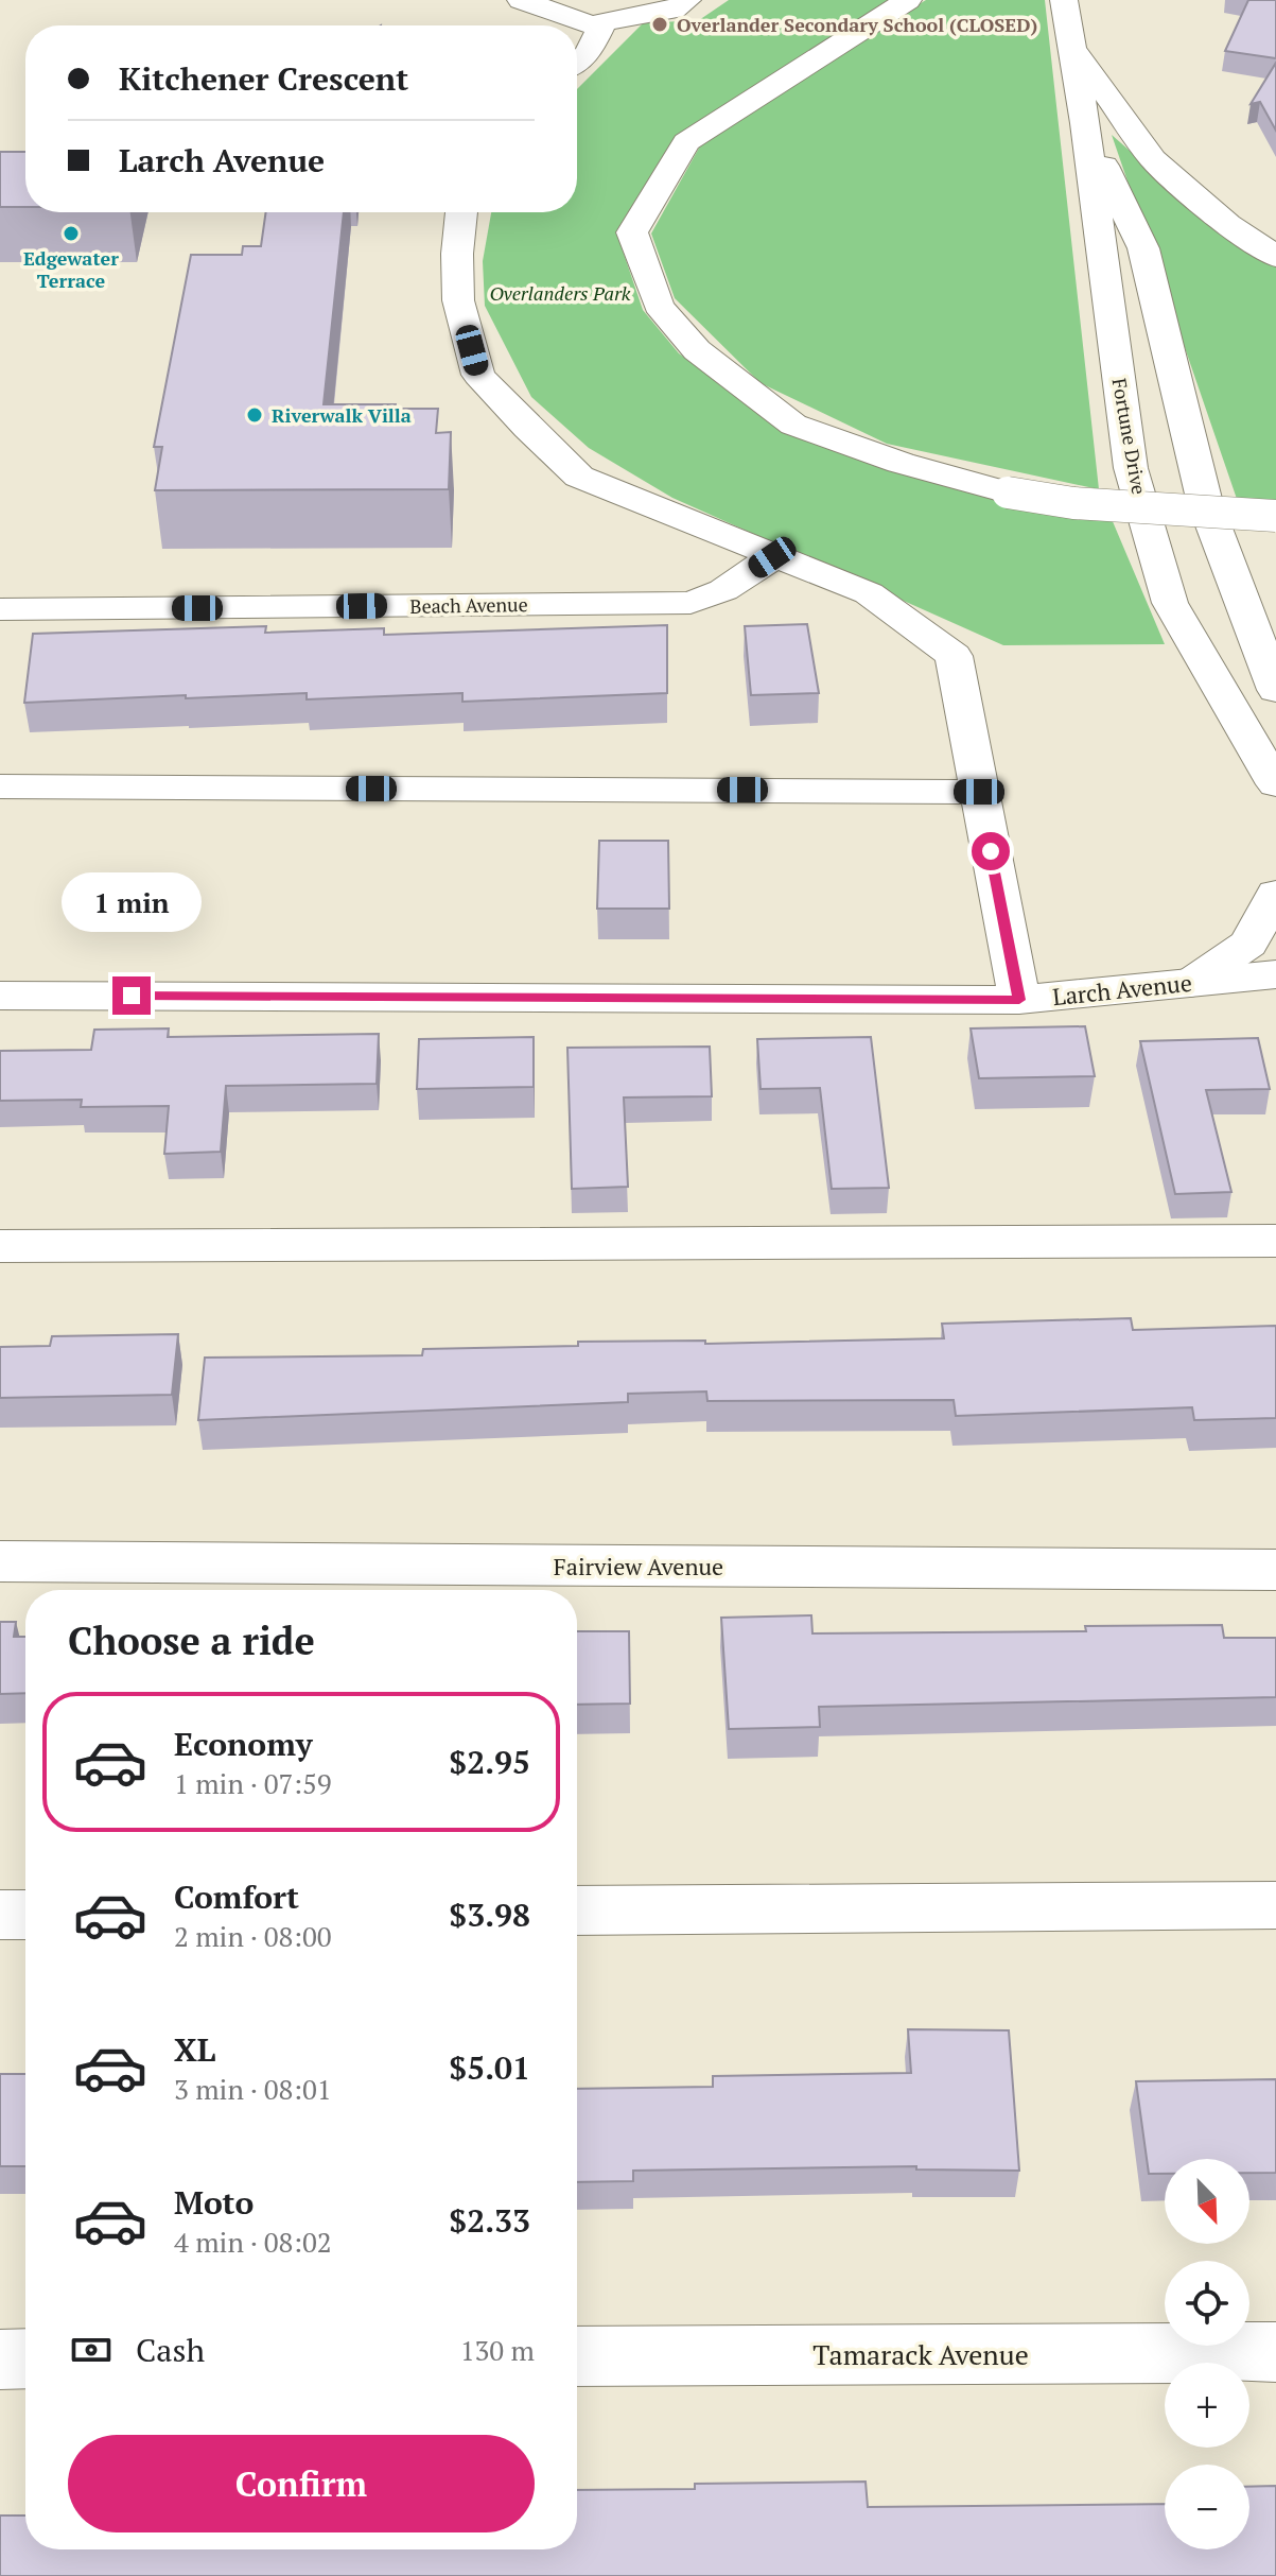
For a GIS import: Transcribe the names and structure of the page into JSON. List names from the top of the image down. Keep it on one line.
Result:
{"streets":{"main road":["Fortune Drive","Beach Avenue","Larch Avenue","Fairview Avenue","Tamarack Avenue"]},"parks":["Overlanders Park"],"places":["Overlander Secondary School (CLOSED)","Edgewater Terrace","Riverwalk Villa"],"north":"bottom right","page":{"banner":["Kitchener Crescent","Larch Avenue"],"bubble":"1 min","heading":"Choose a ride","list":[{"name":"Economy","note":"1 min · 07:59","value":"$2.95"},{"name":"Comfort","note":"2 min · 08:00","value":"$3.98"},{"name":"XL","note":"3 min · 08:01","value":"$5.01"},{"name":"Moto","note":"4 min · 08:02","value":"$2.33"}],"map_buttons":["+","−"],"pay":["Cash","130 m"],"buttons":"Confirm"}}
